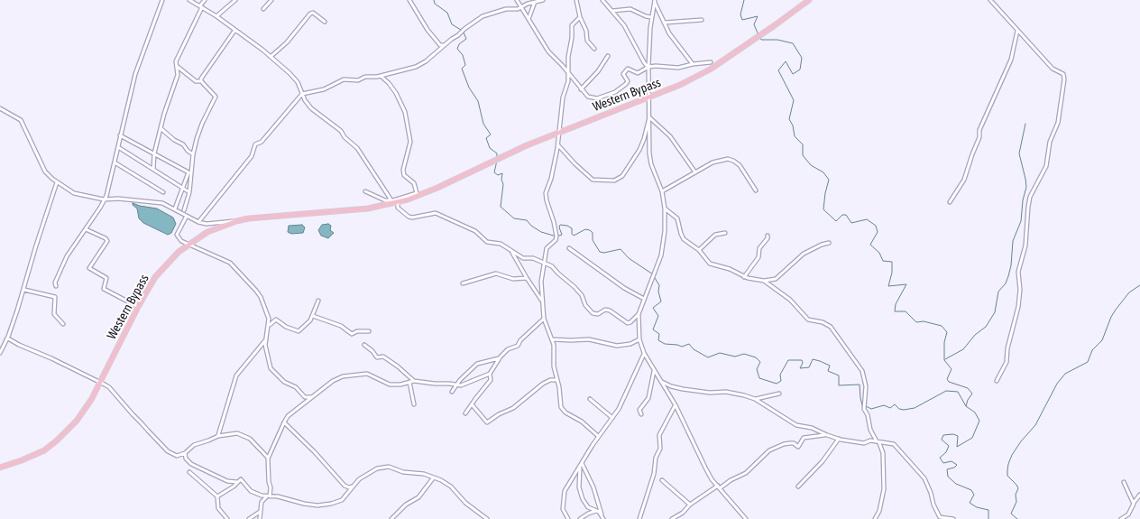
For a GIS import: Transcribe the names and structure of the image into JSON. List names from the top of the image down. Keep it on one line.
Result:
{"streets":{"main road":["Western Bypass"]}}
